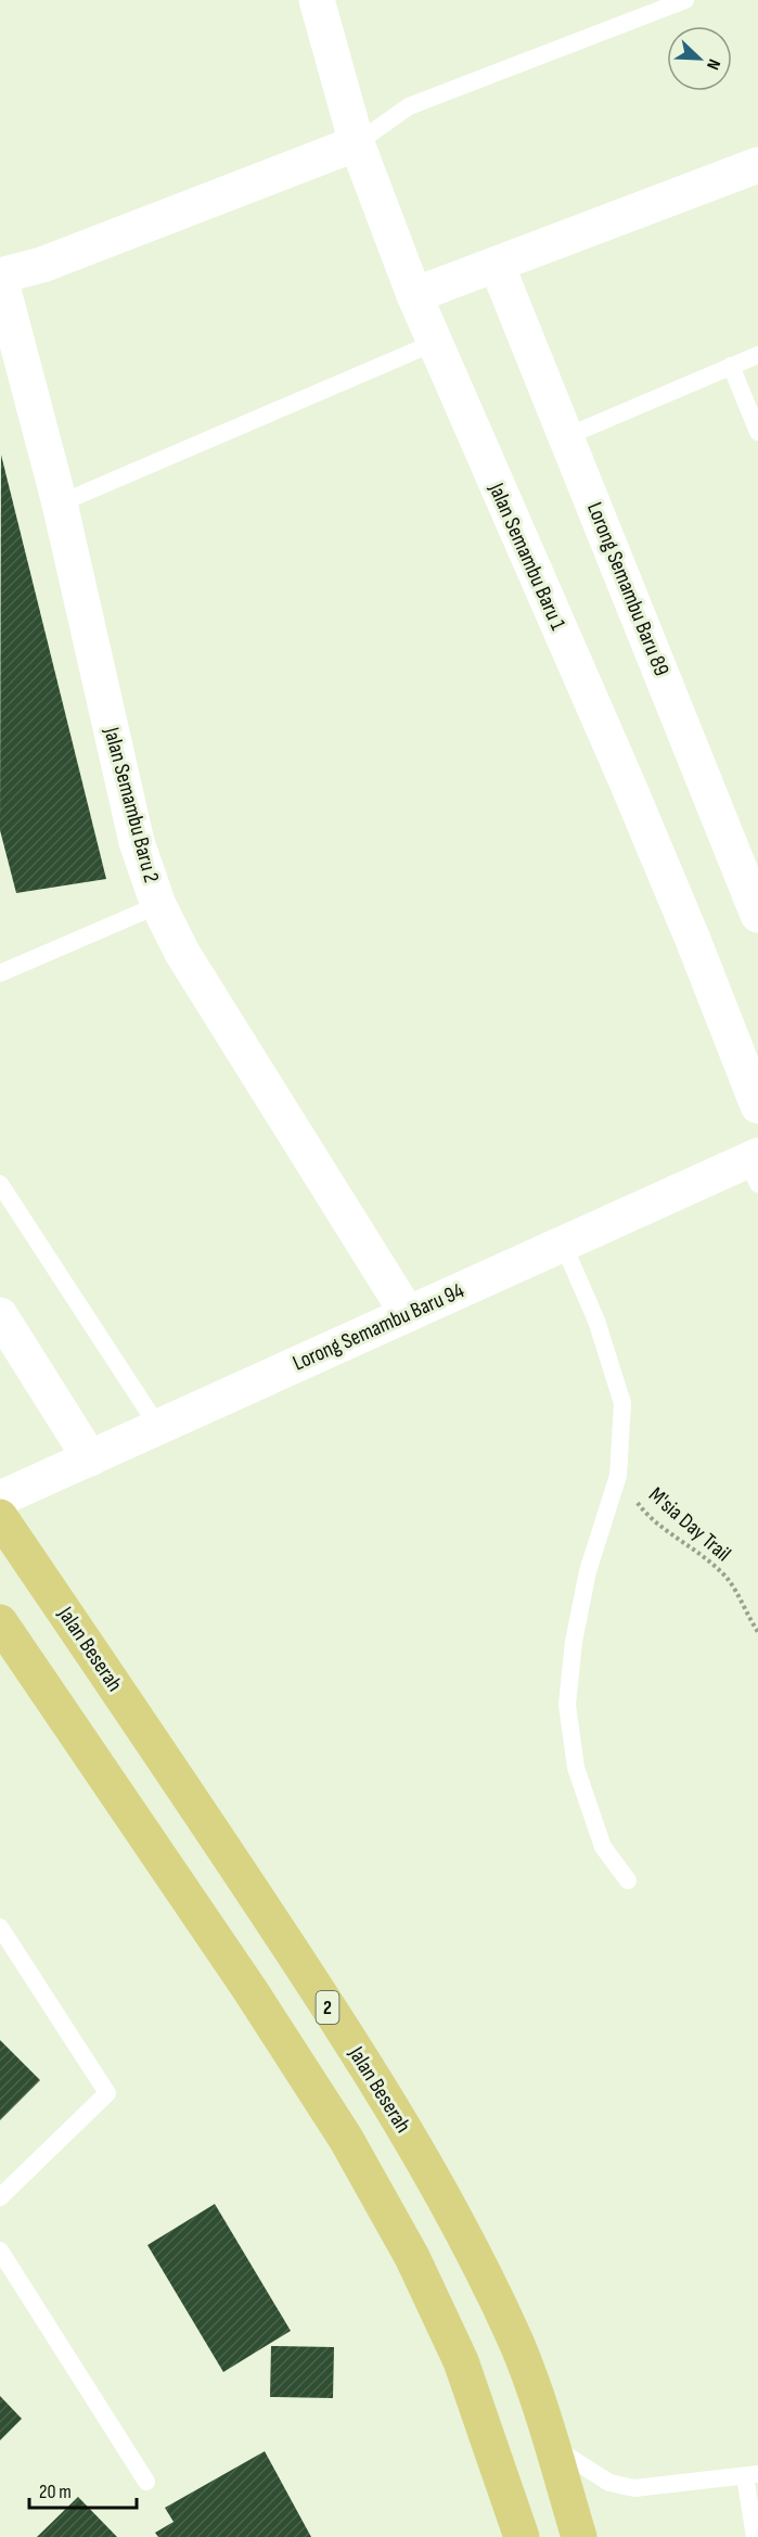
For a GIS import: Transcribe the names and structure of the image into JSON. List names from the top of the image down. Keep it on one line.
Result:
{"streets":{"highway":["Jalan Beserah","2"],"street":["Jalan Semambu Baru 1","Lorong Semambu Baru 89","Jalan Semambu Baru 2","Lorong Semambu Baru 94"],"path":["M'sia Day Trail"]},"crossings":[["Jalan Semambu Baru 2","Lorong Semambu Baru 94"]],"scale_bar":"20 m","north":"bottom right"}
